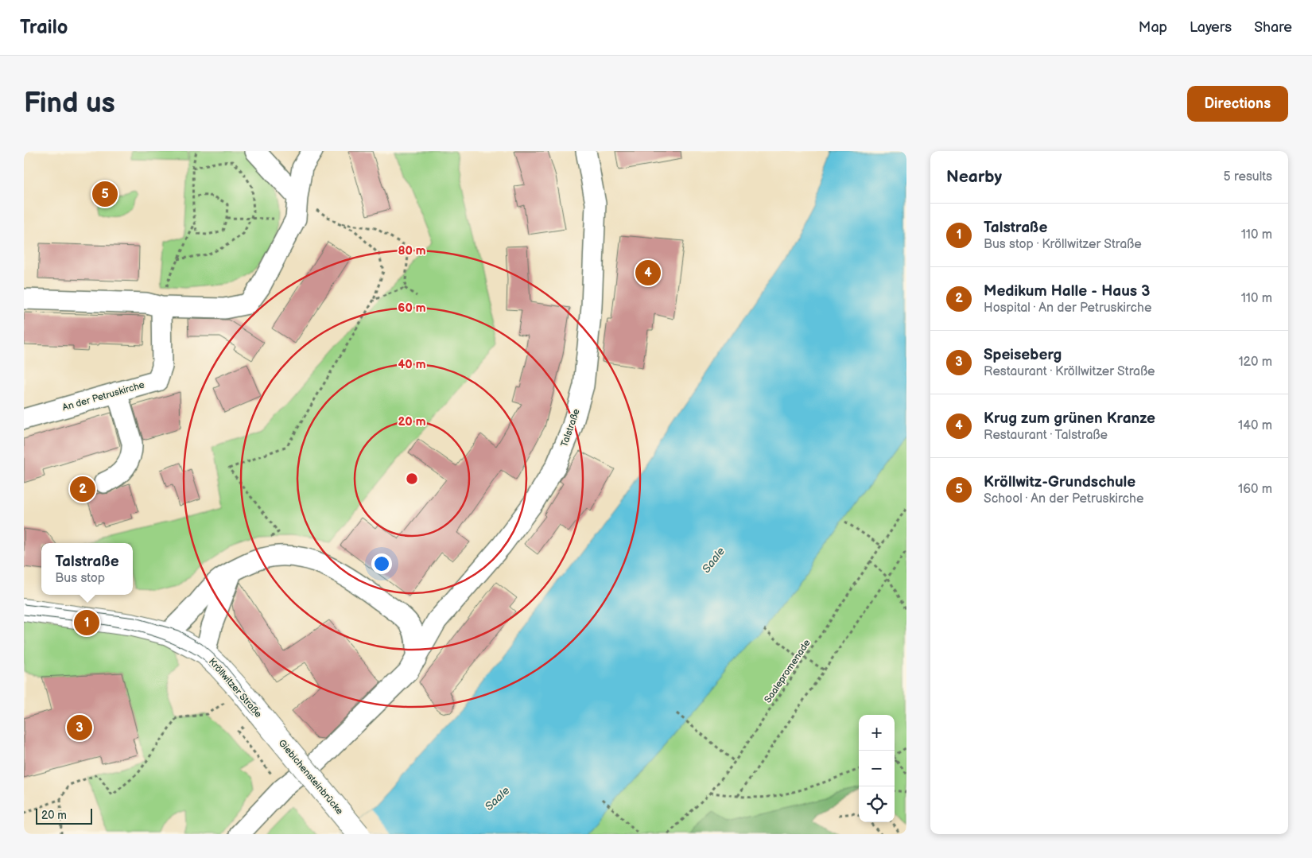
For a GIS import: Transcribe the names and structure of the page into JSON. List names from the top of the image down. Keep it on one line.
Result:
{"streets":{"main road":["Kröllwitzer Straße","Giebichensteinbrücke"],"street":["An der Petruskirche","Talstraße"],"path":["Saalepromenade"]},"crossings":[["Kröllwitzer Straße","Giebichensteinbrücke"]],"water":["Saale"],"scale_bar":"20 m","page":{"header":"Trailo","nav":["Map","Layers","Share"],"buttons":"Directions","title":"Find us","heading":["Nearby","5 results"],"pins":["5","4","2","1","3"],"list":[{"mark":"1","name":"Talstraße","note":"Bus stop · Kröllwitzer Straße","value":"110 m"},{"mark":"2","name":"Medikum Halle - Haus 3","note":"Hospital · An der Petruskirche","value":"110 m"},{"mark":"3","name":"Speiseberg","note":"Restaurant · Kröllwitzer Straße","value":"120 m"},{"mark":"4","name":"Krug zum grünen Kranze","note":"Restaurant · Talstraße","value":"140 m"},{"mark":"5","name":"Kröllwitz-Grundschule","note":"School · An der Petruskirche","value":"160 m"}],"popup":["Talstraße","Bus stop"],"map_buttons":["+","−"],"scale":"20 m"},"rings":["80 m","60 m","40 m","20 m"]}
